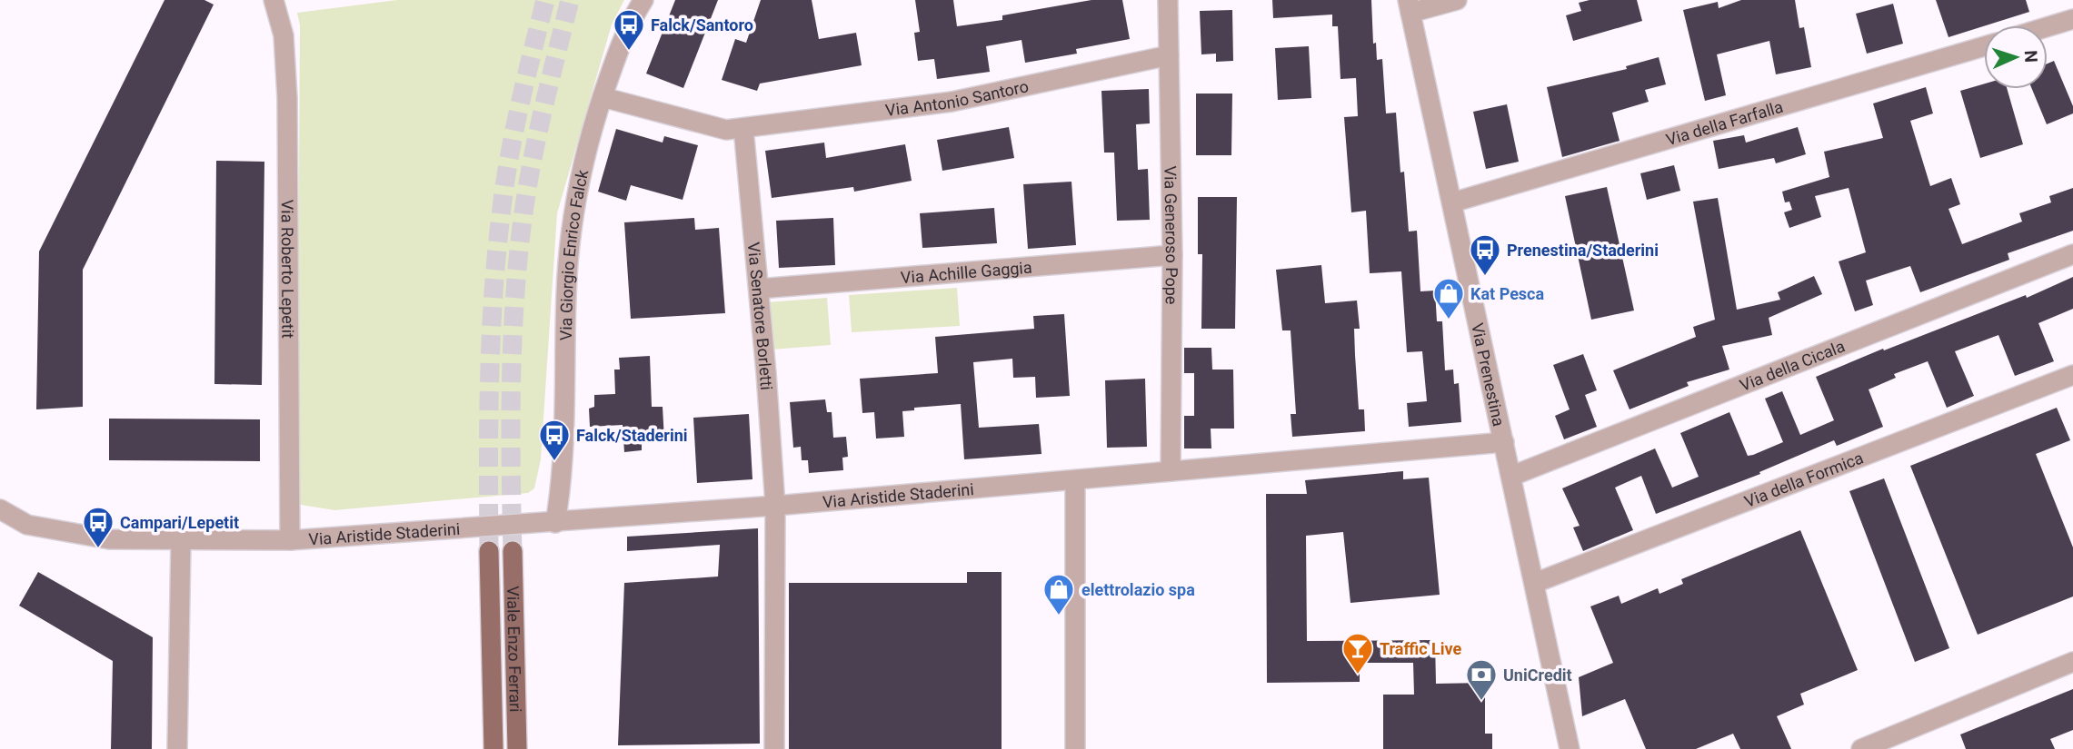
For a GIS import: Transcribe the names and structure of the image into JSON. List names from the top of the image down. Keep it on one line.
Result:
{"streets":{"main road":["Viale Enzo Ferrari"],"street":["Via Antonio Santoro","Via della Farfalla","Via Generoso Pope","Via Giorgio Enrico Falck","Via Roberto Lepetit","Via Achille Gaggia","Via Senatore Borletti","Via della Cicala","Via Prenestina","Via della Formica","Via Aristide Staderini"]},"crossings":[["Via Antonio Santoro","Via Generoso Pope"],["Via Antonio Santoro","Via Giorgio Enrico Falck"],["Via Antonio Santoro","Via Senatore Borletti"],["Via della Farfalla","Via Prenestina"],["Via Generoso Pope","Via Achille Gaggia"],["Via Generoso Pope","Via Aristide Staderini"],["Via Giorgio Enrico Falck","Via Aristide Staderini"],["Via Roberto Lepetit","Via Aristide Staderini"],["Via Achille Gaggia","Via Senatore Borletti"],["Via Senatore Borletti","Via Aristide Staderini"],["Via della Cicala","Via Prenestina"],["Via Prenestina","Via della Formica"],["Via Prenestina","Via Aristide Staderini"]],"places":{"bus stop":["Falck/Santoro","Prenestina/Staderini","Falck/Staderini","Campari/Lepetit"],"shop":["Kat Pesca","elettrolazio spa"],"bar":["Traffic Live"],"bank":["UniCredit"]},"north":"right"}
